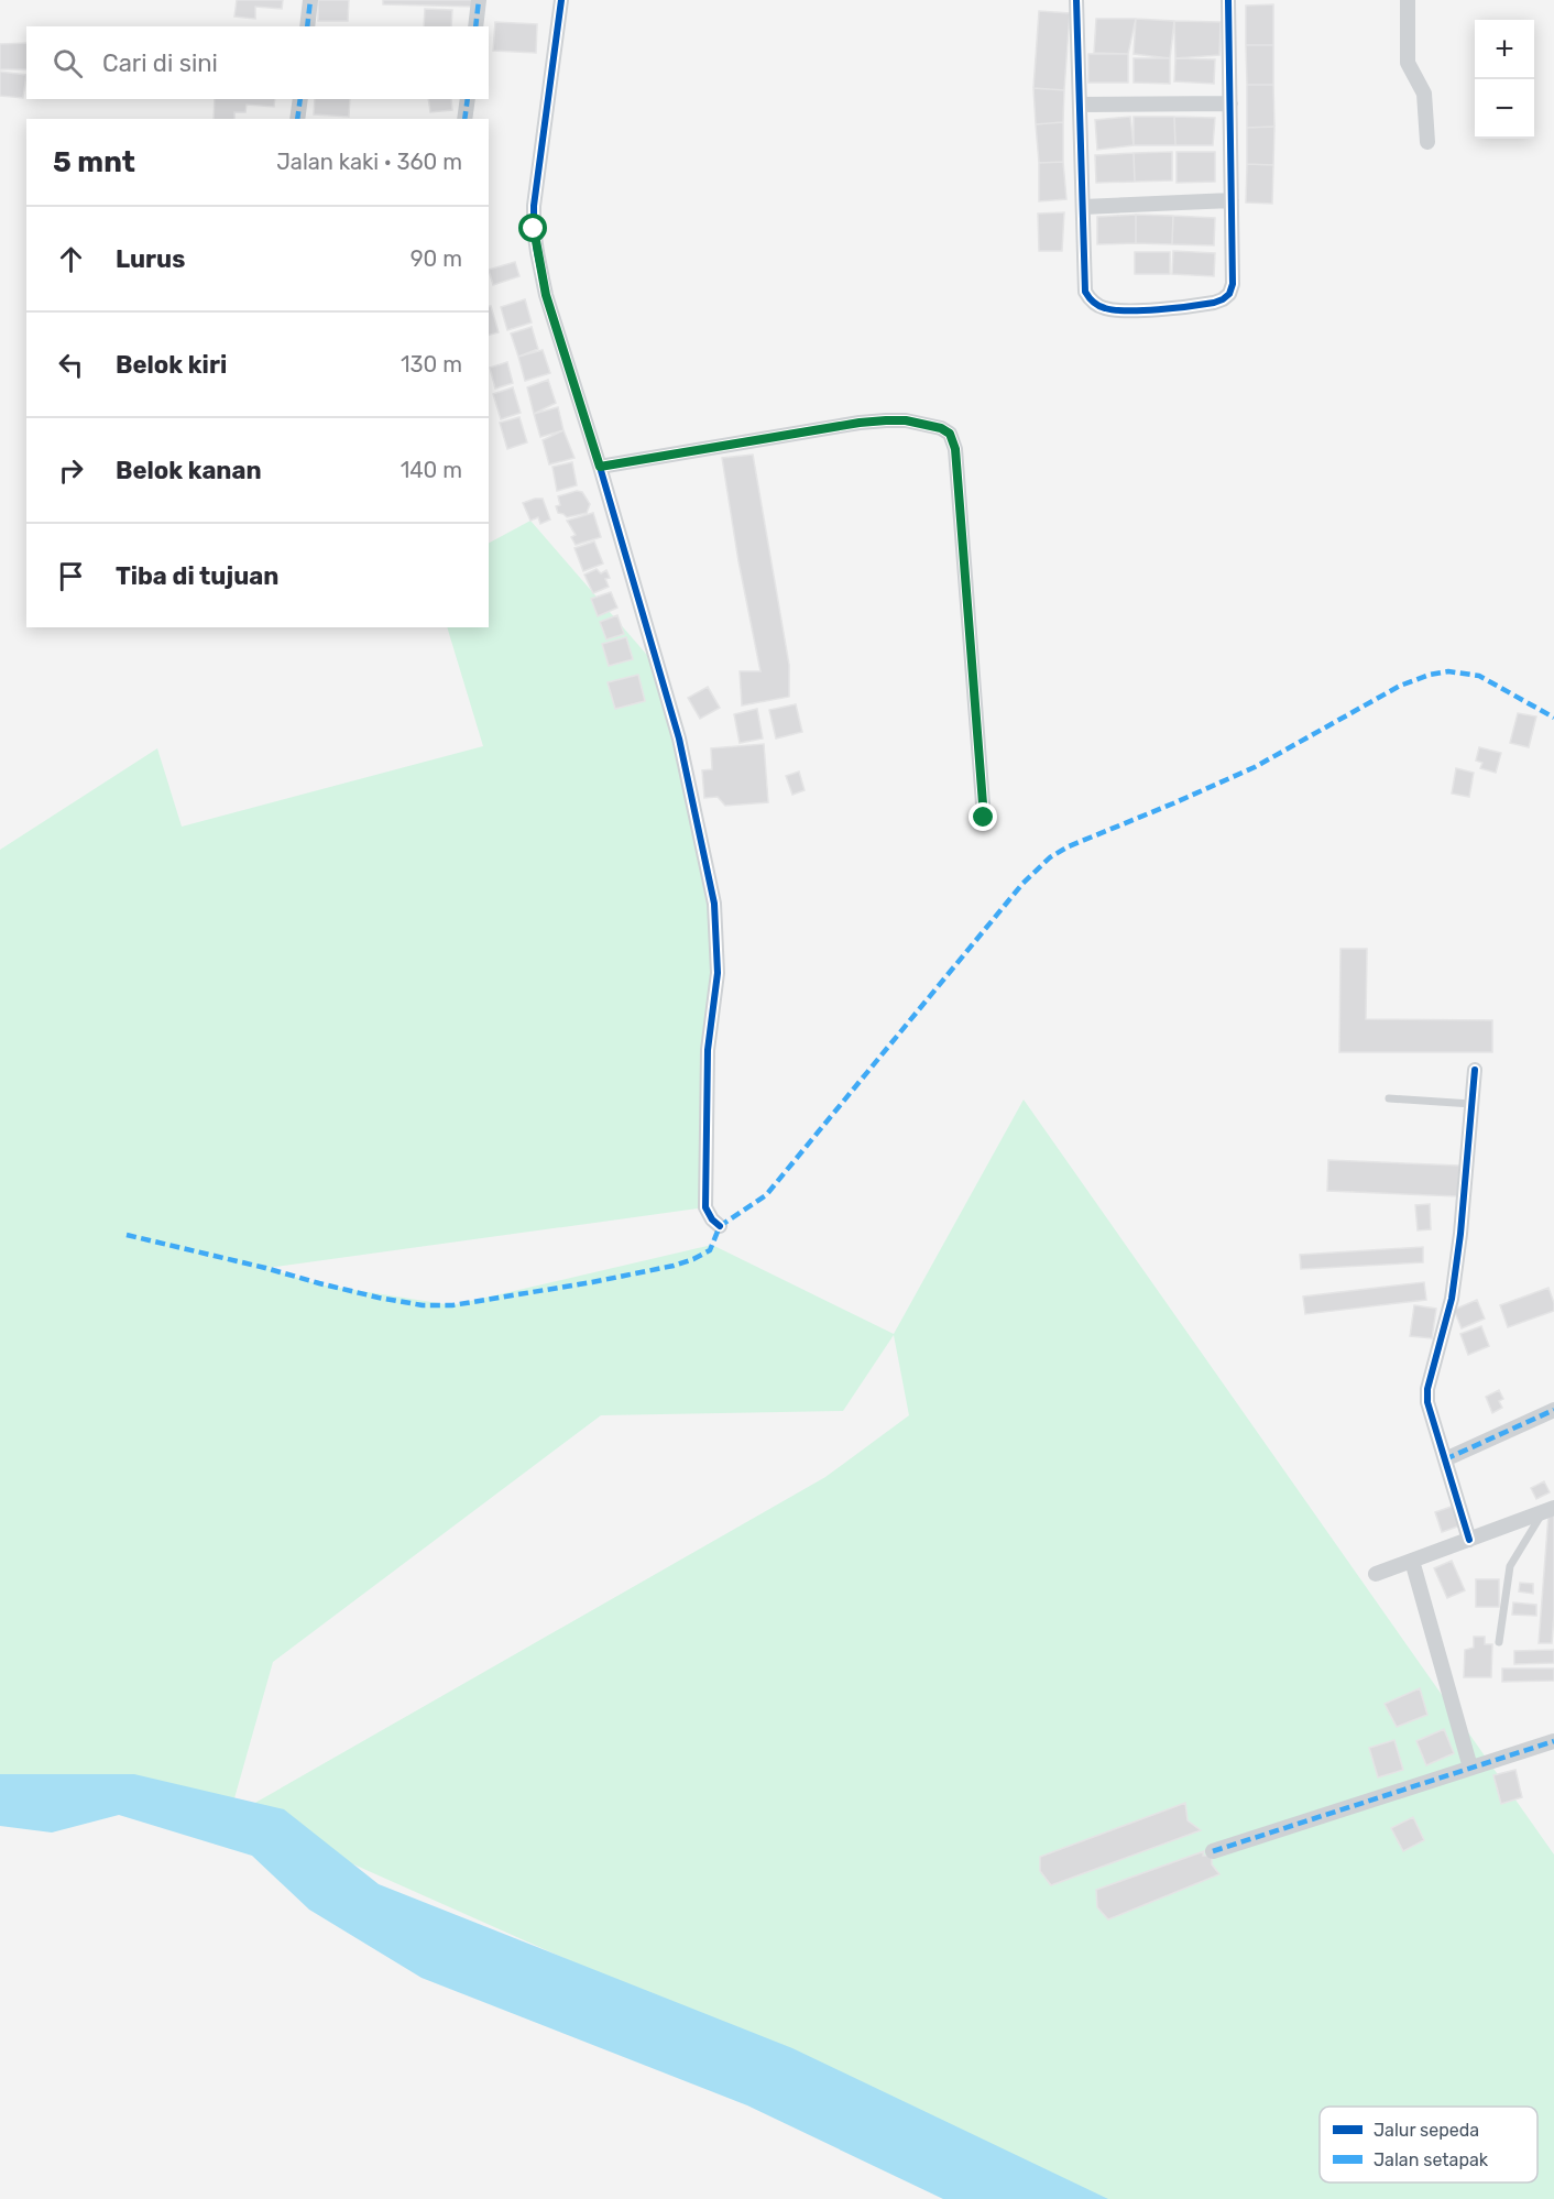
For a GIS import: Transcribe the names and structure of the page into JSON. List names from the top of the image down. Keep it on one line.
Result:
{"legend":["Jalur sepeda","Jalan setapak"],"page":{"map_buttons":["+","−"],"search":"Cari di sini","heading":["5 mnt","Jalan kaki · 360 m"],"list":[["Lurus","90 m"],["Belok kiri","130 m"],["Belok kanan","140 m"],"Tiba di tujuan"]}}
